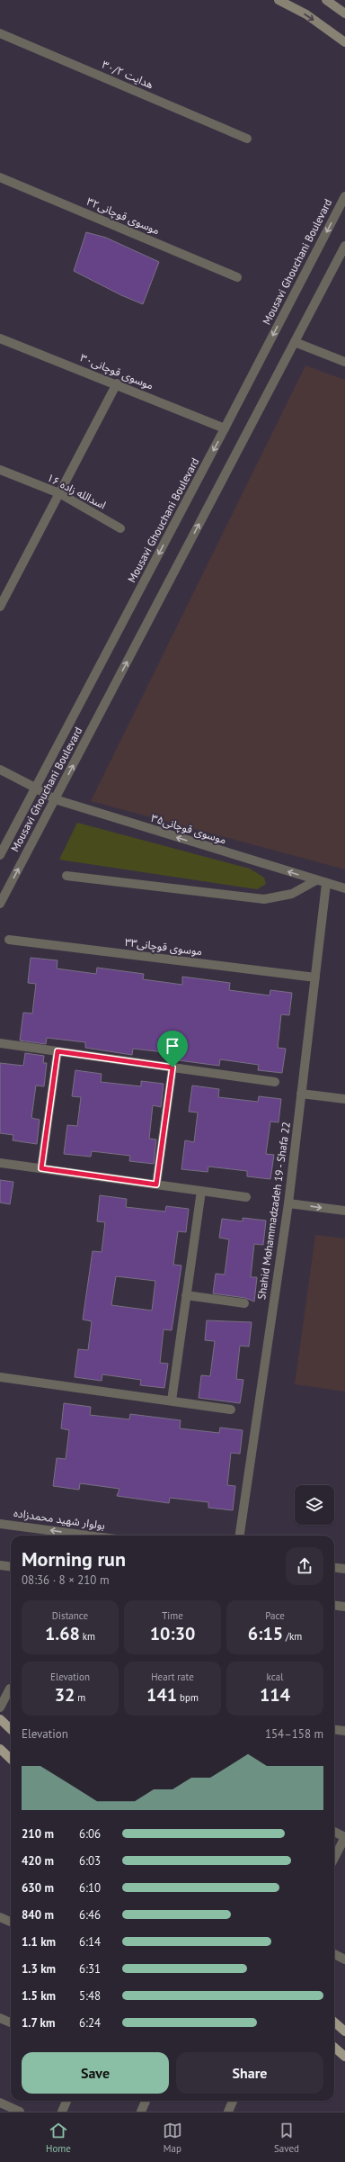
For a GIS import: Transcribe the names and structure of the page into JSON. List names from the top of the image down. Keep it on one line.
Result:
{"streets":{"street":["هدایت ۳۰/۲","موسوی قوچانی۳۲","Mousavi Ghouchani Boulevard","موسوی قوچانی۳۰","اسدالله زاده ۱۶","موسوی قوچانی۳۵","موسوی قوچانی۳۳","Shahid Mohammadzadeh 19 - Shafa 22","بولوار شهید محمدزاده"]},"crossings":[["Mousavi Ghouchani Boulevard","موسوی قوچانی۳۰"],["Mousavi Ghouchani Boulevard","موسوی قوچانی۳۵"],["موسوی قوچانی۳۵","Shahid Mohammadzadeh 19 - Shafa 22"],["موسوی قوچانی۳۳","Shahid Mohammadzadeh 19 - Shafa 22"]],"one_way":["بولوار شهید محمدزاده"],"page":{"heading":["Morning run","08:36 · 8 × 210 m"],"stats":[["Distance","1.68 km"],["Time","10:30"],["Pace","6:15 /km"],["Elevation","32 m"],["Heart rate","141 bpm"],["kcal","114"]],"chart":["Elevation","154–158 m"],"list":[{"name":"210 m","note":"6:06"},{"name":"420 m","note":"6:03"},{"name":"630 m","note":"6:10"},{"name":"840 m","note":"6:46"},{"name":"1.1 km","note":"6:14"},{"name":"1.3 km","note":"6:31"},{"name":"1.5 km","note":"5:48"},{"name":"1.7 km","note":"6:24"}],"buttons":["Save","Share"],"tabs":["Home","Map","Saved"]}}
